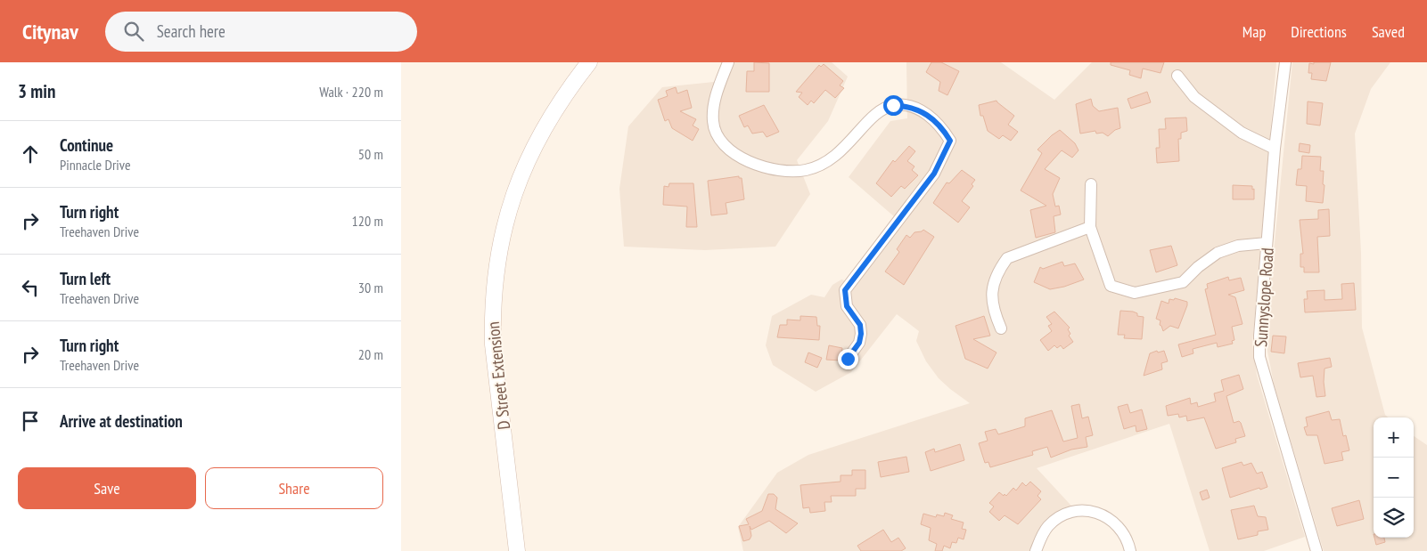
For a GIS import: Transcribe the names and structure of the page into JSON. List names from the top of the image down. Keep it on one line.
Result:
{"streets":{"street":["Sunnyslope Road","D Street Extension"]},"page":{"header":"Citynav","search":"Search here","nav":["Map","Directions","Saved"],"heading":["3 min","Walk · 220 m"],"list":[["Continue","Pinnacle Drive","50 m"],["Turn right","Treehaven Drive","120 m"],["Turn left","Treehaven Drive","30 m"],["Turn right","Treehaven Drive","20 m"],"Arrive at destination"],"map_buttons":["+","−"],"buttons":["Save","Share"]}}
